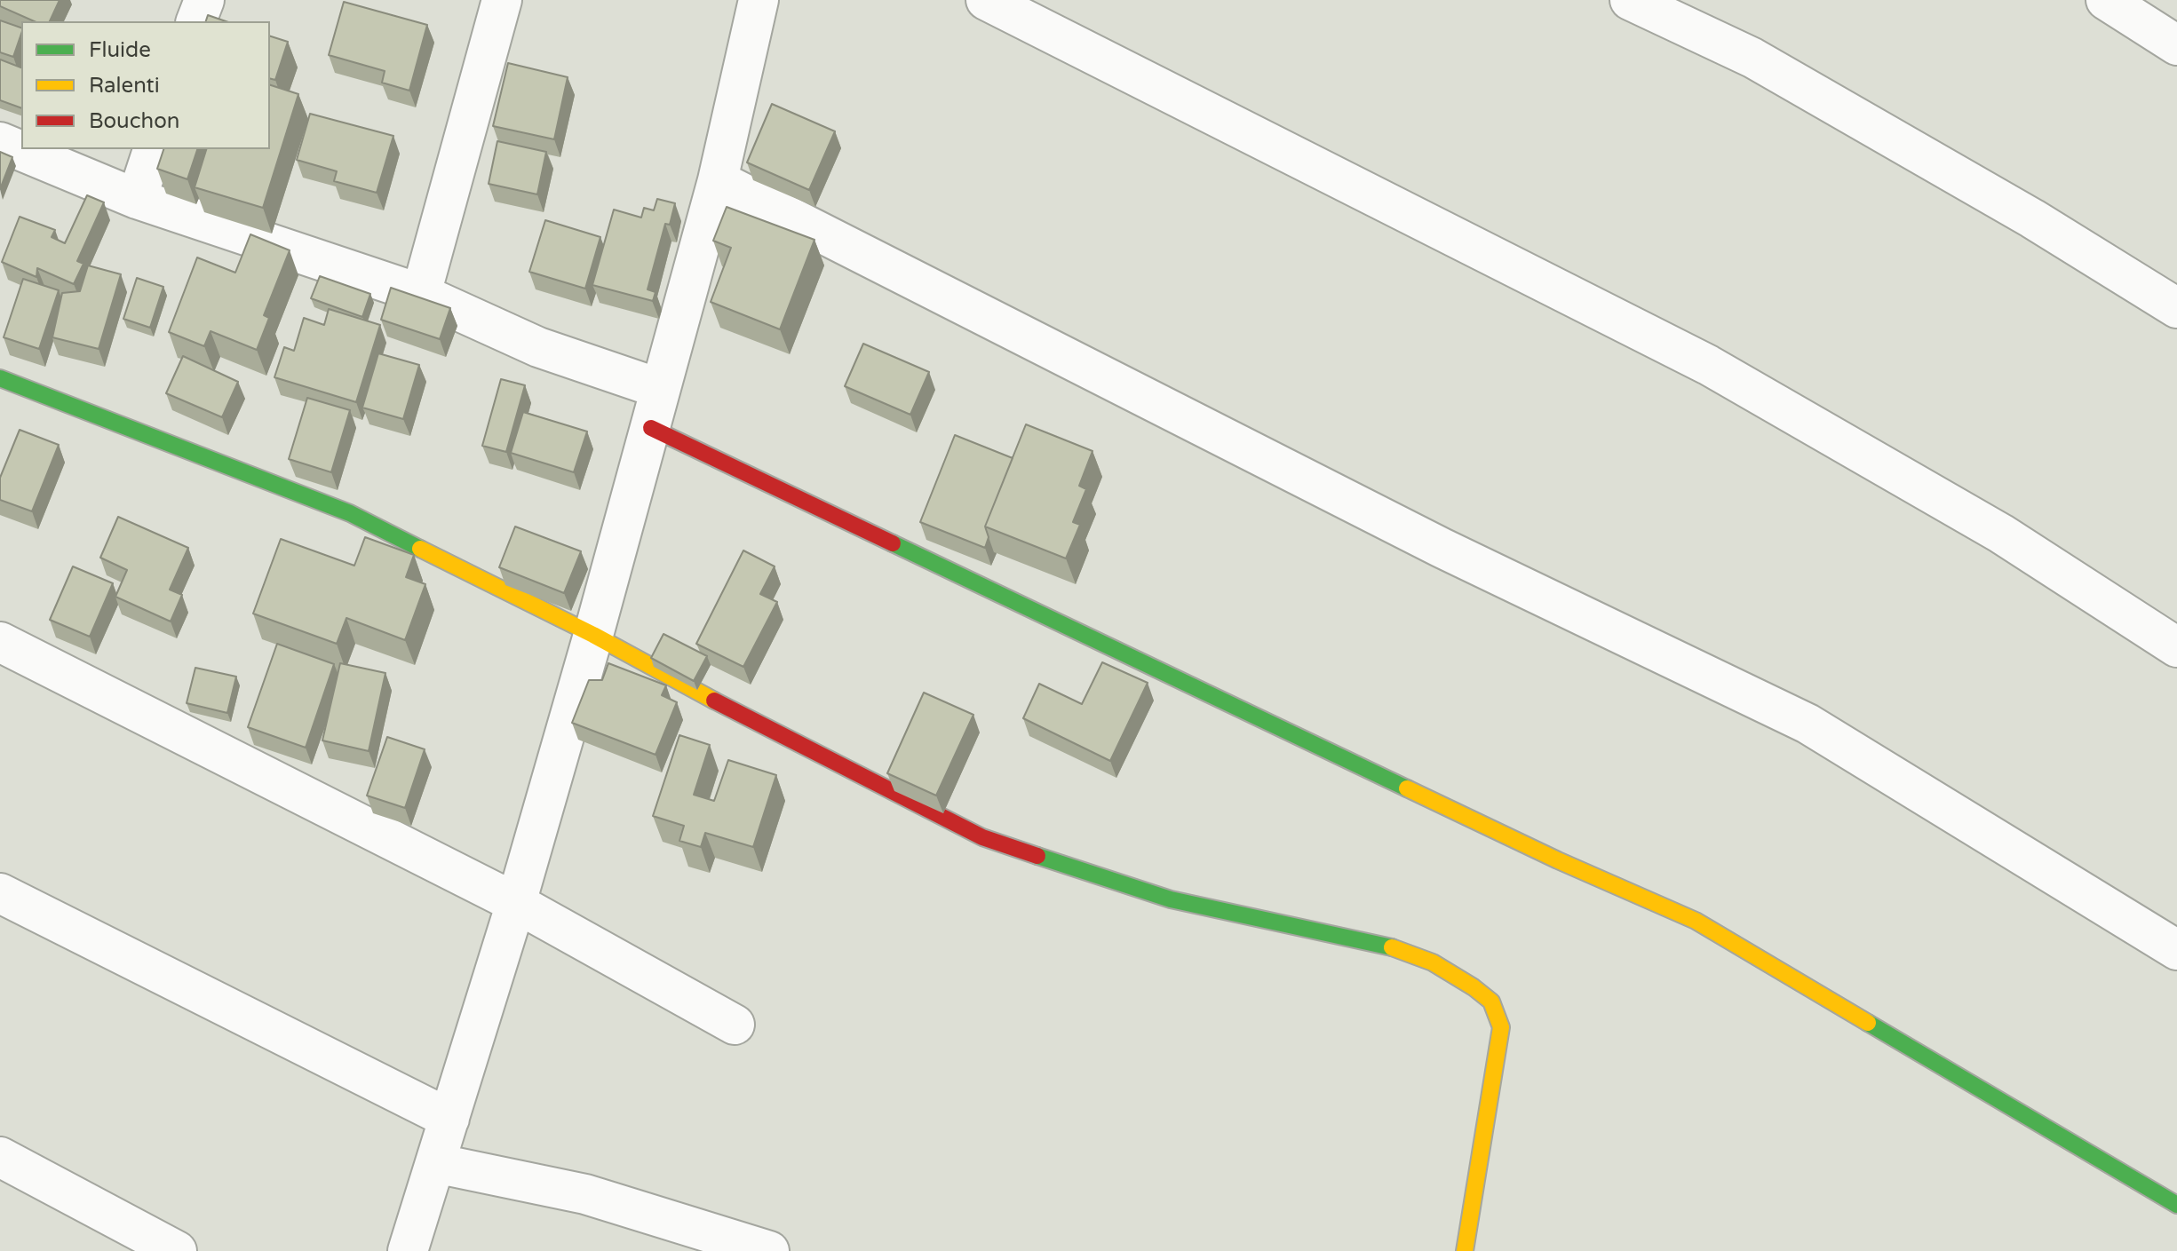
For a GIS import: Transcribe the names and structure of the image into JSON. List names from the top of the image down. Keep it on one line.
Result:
{"legend":["Fluide","Ralenti","Bouchon"]}
